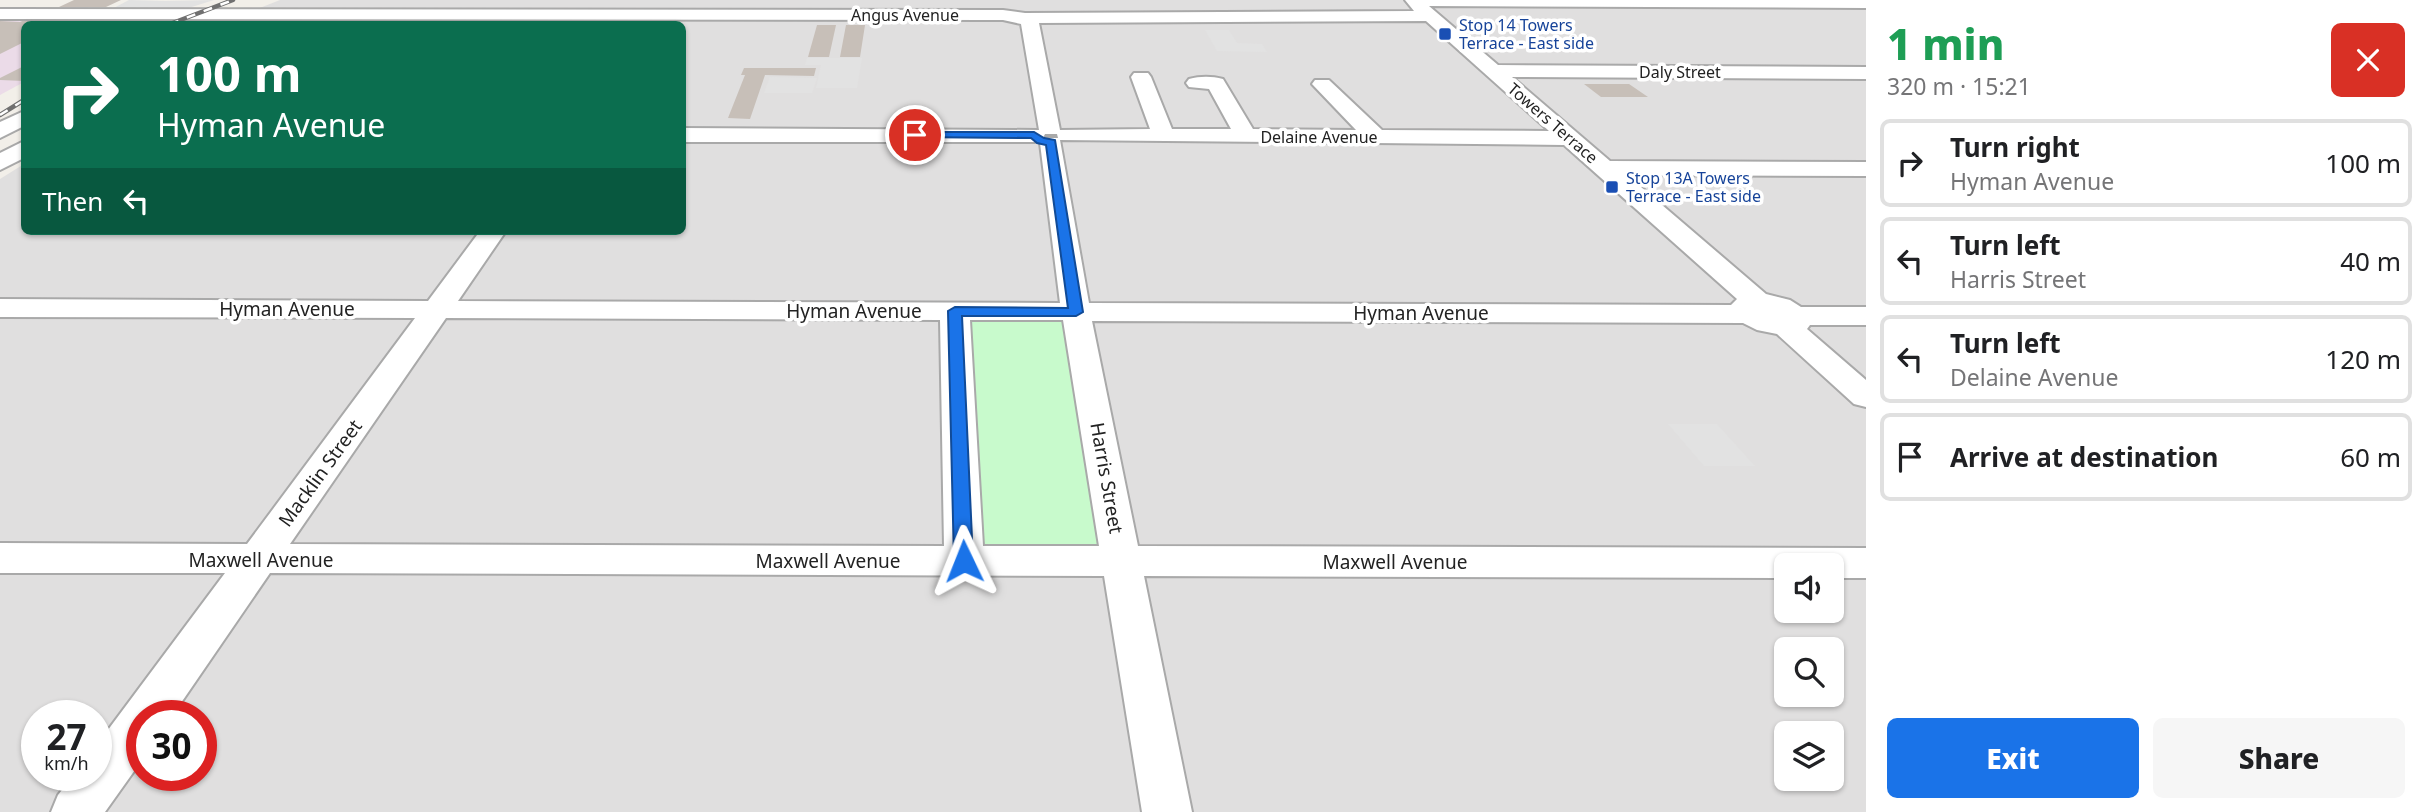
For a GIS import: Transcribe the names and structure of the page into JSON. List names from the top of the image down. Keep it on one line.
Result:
{"streets":{"street":["Angus Avenue","Daly Street","Towers Terrace","Delaine Avenue","Hyman Avenue","Macklin Street","Harris Street","Maxwell Avenue"]},"crossings":[["Angus Avenue","Towers Terrace"],["Angus Avenue","Harris Street"],["Daly Street","Towers Terrace"],["Towers Terrace","Delaine Avenue"],["Towers Terrace","Hyman Avenue"],["Delaine Avenue","Harris Street"],["Hyman Avenue","Macklin Street"],["Hyman Avenue","Harris Street"],["Macklin Street","Maxwell Avenue"],["Harris Street","Maxwell Avenue"]],"places":{"transit":["Stop 14 Towers Terrace - East side","Stop 13A Towers Terrace - East side"]},"page":{"heading":["1 min","320 m · 15:21"],"turn":["100 m","Hyman Avenue"],"list":[{"name":"Turn right","note":"Hyman Avenue","value":"100 m"},{"name":"Turn left","note":"Harris Street","value":"40 m"},{"name":"Turn left","note":"Delaine Avenue","value":"120 m"},{"name":"Arrive at destination","value":"60 m"}],"then":"Then","speed":"27 km/h","limit":"30","buttons":["Exit","Share"]}}
